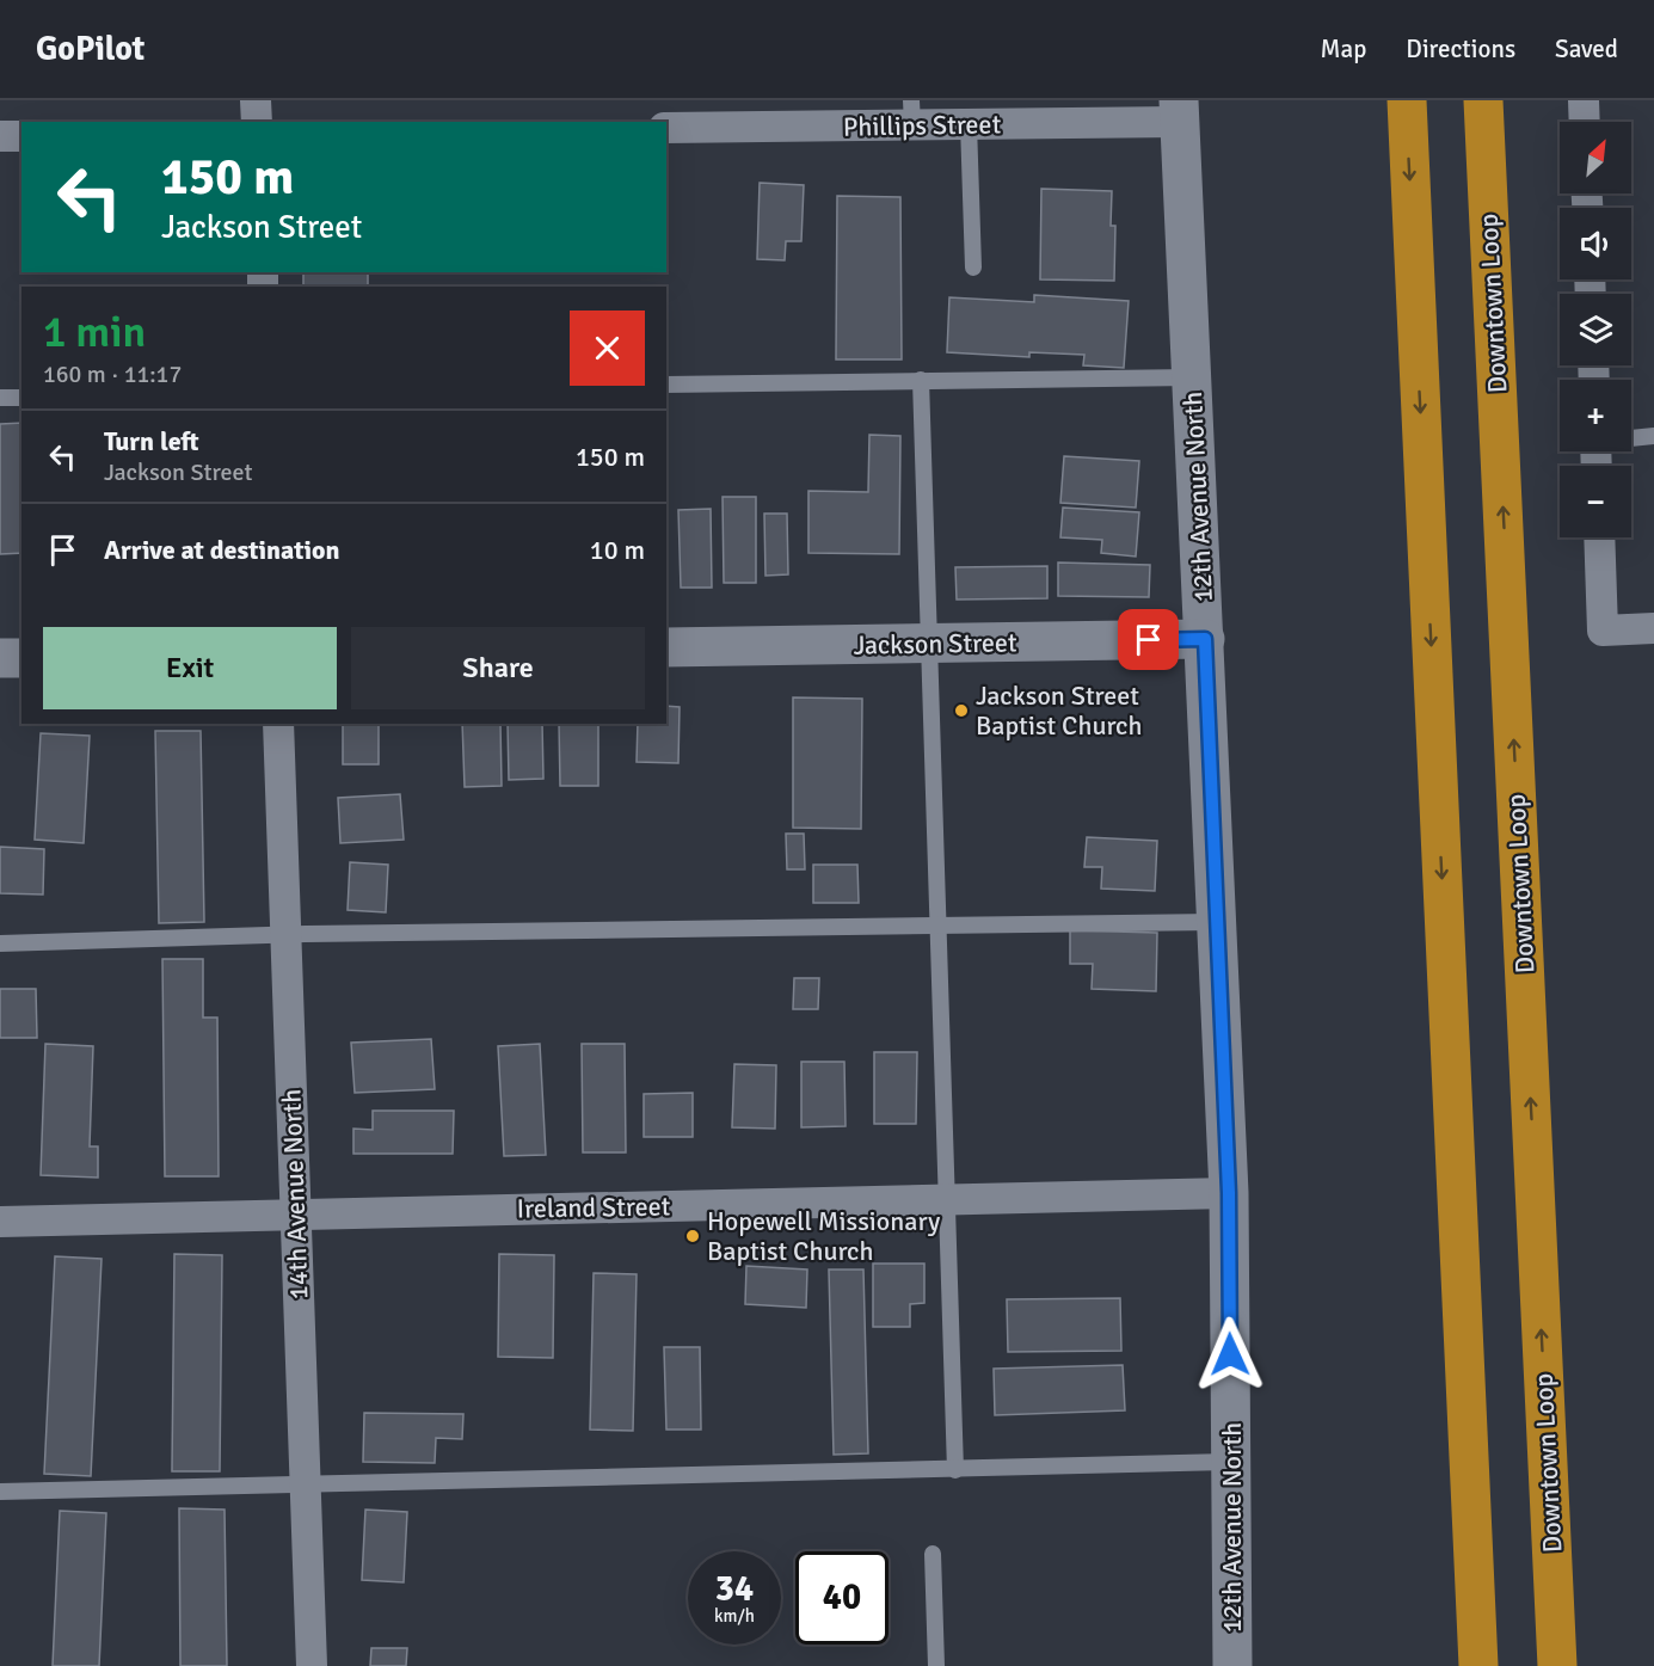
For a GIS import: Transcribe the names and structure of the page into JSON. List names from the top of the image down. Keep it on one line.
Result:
{"streets":{"highway":["Downtown Loop"],"street":["Phillips Street","12th Avenue North","Jackson Street","14th Avenue North","Ireland Street"]},"crossings":[["Phillips Street","12th Avenue North"],["12th Avenue North","Jackson Street"],["12th Avenue North","Ireland Street"],["14th Avenue North","Ireland Street"]],"places":["Jackson Street Baptist Church","Hopewell Missionary Baptist Church"],"north":"top right","page":{"header":"GoPilot","nav":["Map","Directions","Saved"],"map_buttons":["+","−"],"turn":["150 m","Jackson Street"],"heading":["1 min","160 m · 11:17"],"list":[{"name":"Turn left","note":"Jackson Street","value":"150 m"},{"name":"Arrive at destination","value":"10 m"}],"buttons":["Exit","Share"],"speed":"34 km/h","limit":"40"}}
